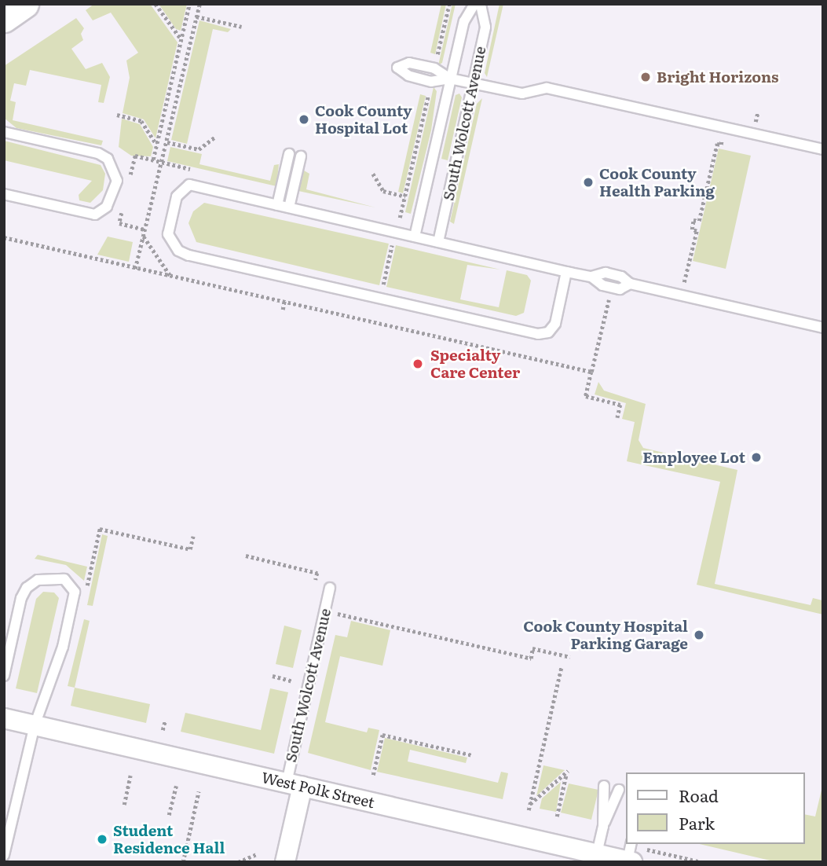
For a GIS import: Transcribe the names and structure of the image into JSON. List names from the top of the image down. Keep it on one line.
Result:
{"streets":{"street":["South Wolcott Avenue","West Polk Street"]},"crossings":[["South Wolcott Avenue","West Polk Street"]],"places":["Bright Horizons","Cook County Hospital Lot","Cook County Health Parking","Specialty Care Center","Employee Lot","Cook County Hospital Parking Garage","Student Residence Hall"],"legend":["Road","Park"]}
